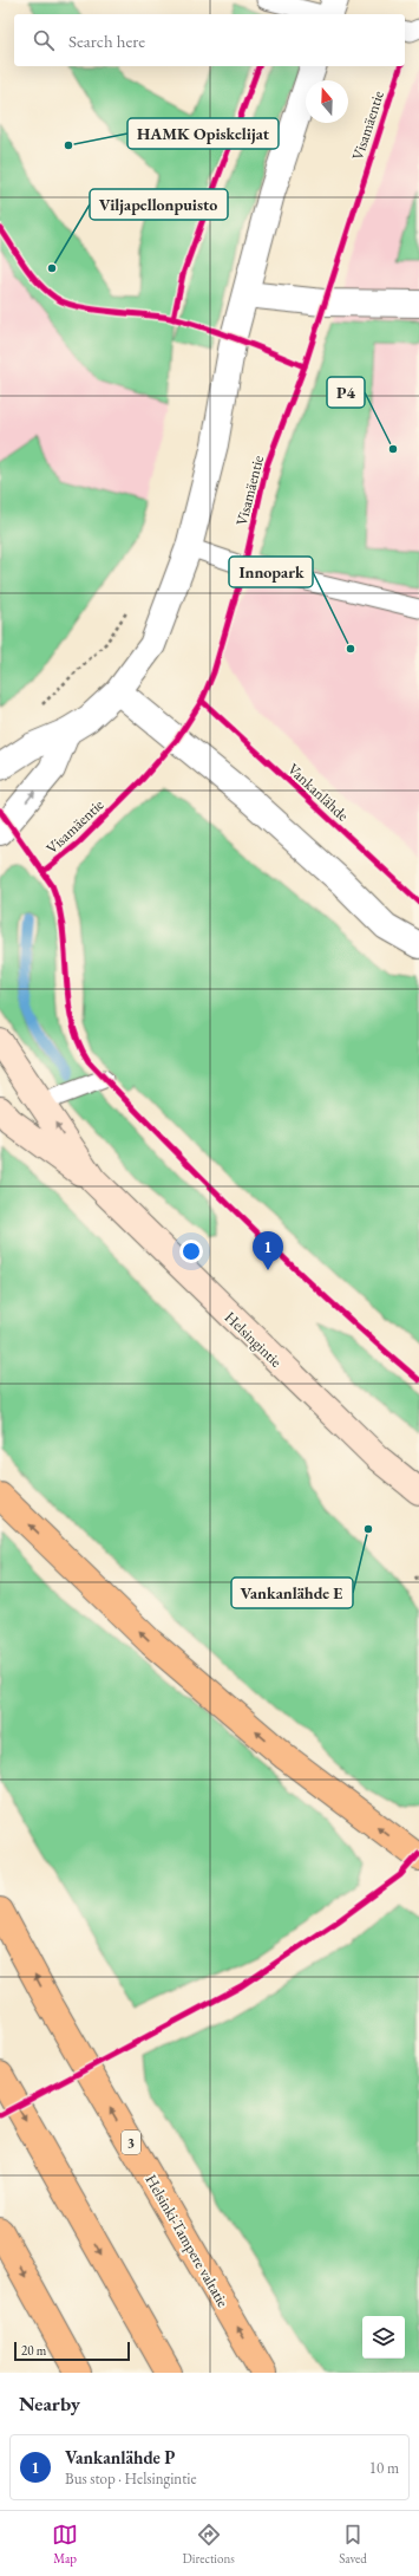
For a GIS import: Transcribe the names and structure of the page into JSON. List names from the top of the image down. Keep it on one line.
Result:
{"streets":{"highway":["3","Helsinki-Tampere valtatie"],"main road":["Helsingintie"],"cycle path":["Visamäentie","Vankanlähde"]},"places":["HAMK Opiskelijat","Viljapellonpuisto","P4","Innopark","Vankanlähde E"],"scale_bar":"20 m","north":"top","page":{"search":"Search here","pins":"1","scale":"20 m","heading":"Nearby","list":[{"mark":"1","name":"Vankanlähde P","note":"Bus stop · Helsingintie","value":"10 m"}],"nav":["Map","Directions","Saved"]}}
